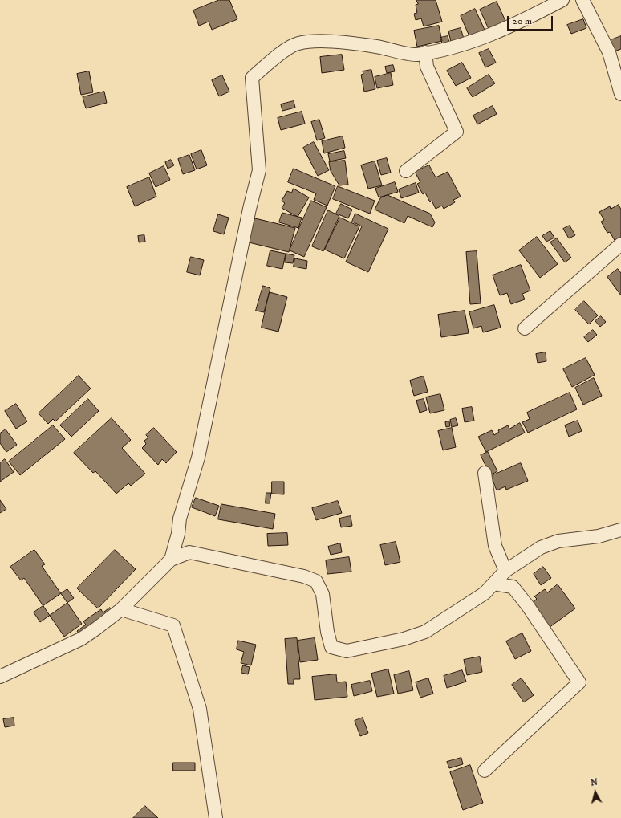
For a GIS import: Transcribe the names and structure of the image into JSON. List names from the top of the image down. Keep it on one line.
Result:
{"scale_bar":"20 m","north":"top"}
